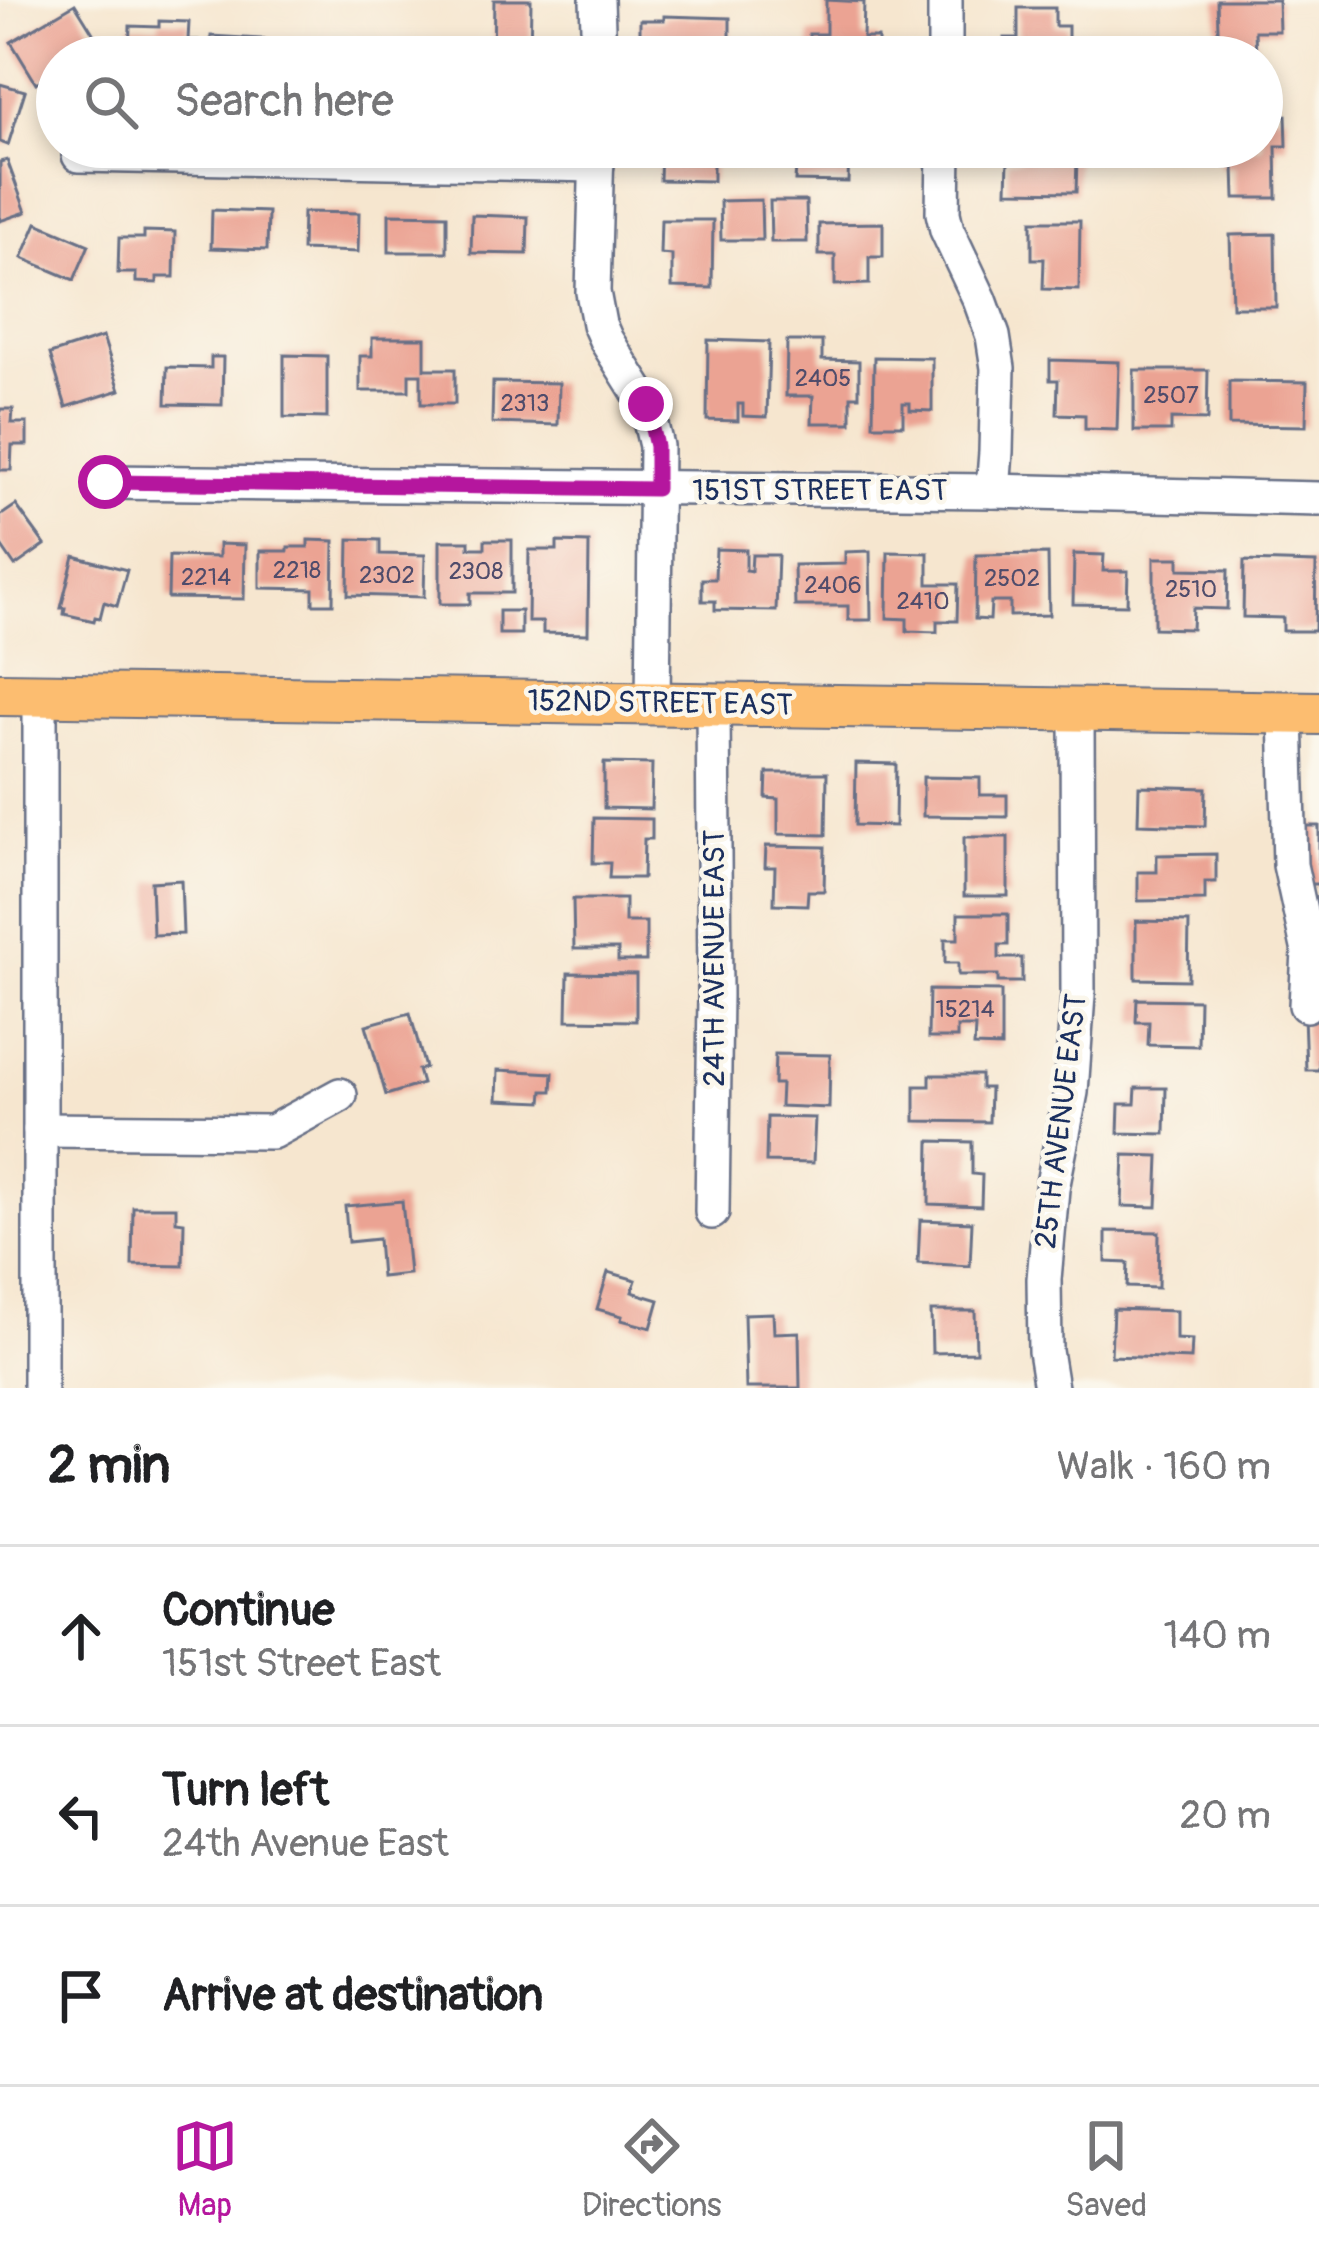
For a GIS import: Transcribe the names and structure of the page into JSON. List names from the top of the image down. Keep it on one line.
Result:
{"streets":{"main road":["152ND STREET EAST"],"street":["151ST STREET EAST","24TH AVENUE EAST","25TH AVENUE EAST"]},"crossings":[["152ND STREET EAST","24TH AVENUE EAST"],["152ND STREET EAST","25TH AVENUE EAST"]],"house_numbers":["2405","2507","2313","2218","2308","2302","2214","2502","2406","2510","2410","15214"],"page":{"search":"Search here","heading":["2 min","Walk · 160 m"],"list":[["Continue","151st Street East","140 m"],["Turn left","24th Avenue East","20 m"],"Arrive at destination"],"nav":["Map","Directions","Saved"]}}
